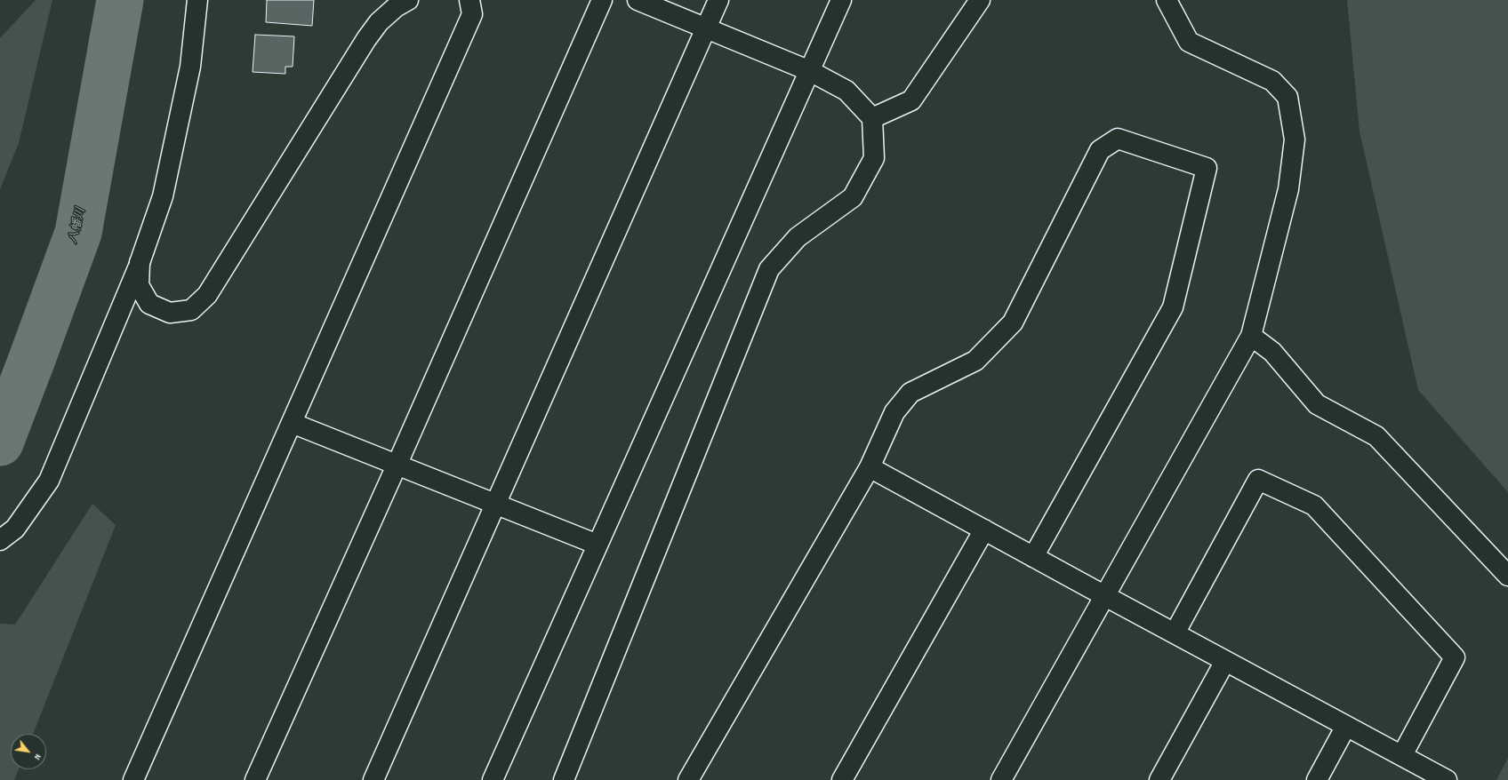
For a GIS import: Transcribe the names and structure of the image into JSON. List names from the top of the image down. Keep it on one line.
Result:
{"water":["八幡川"],"north":"bottom right"}
